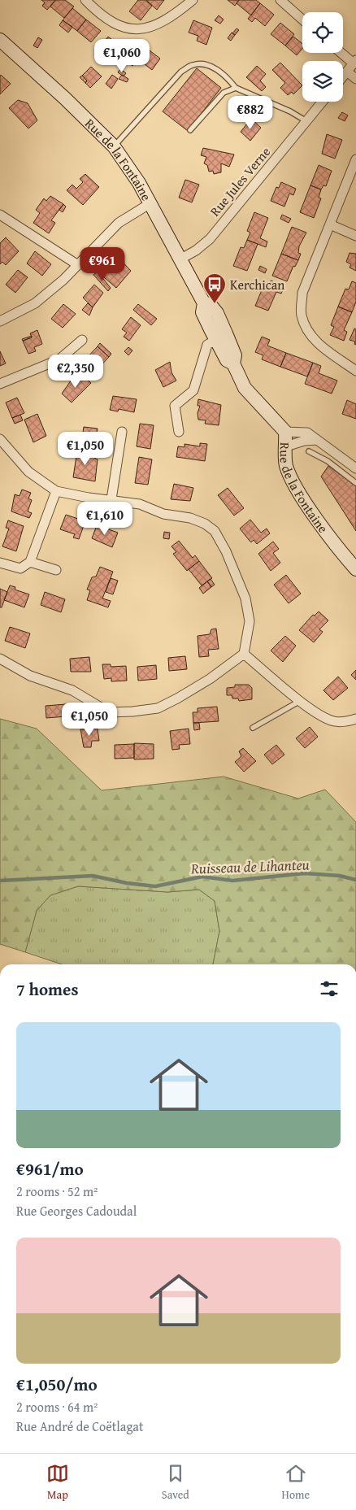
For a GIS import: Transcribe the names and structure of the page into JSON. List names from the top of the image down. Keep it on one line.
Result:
{"streets":{"main road":["Rue de la Fontaine"],"street":["Rue Jules Verne"]},"crossings":[["Rue de la Fontaine","Rue Jules Verne"]],"water":["Ruisseau de Lihanteu"],"places":{"bus stop":["Kerchican"]},"page":{"price":["€1,060","€882","€961","€2,350","€1,050","€1,610","€1,050"],"heading":"7 homes","list":[{"name":"€961/mo","note":"2 rooms · 52 m² · Rue Georges Cadoudal"},{"name":"€1,050/mo","note":"2 rooms · 64 m² · Rue André de Coëtlagat"}],"tabs":["Map","Saved","Home"]}}
